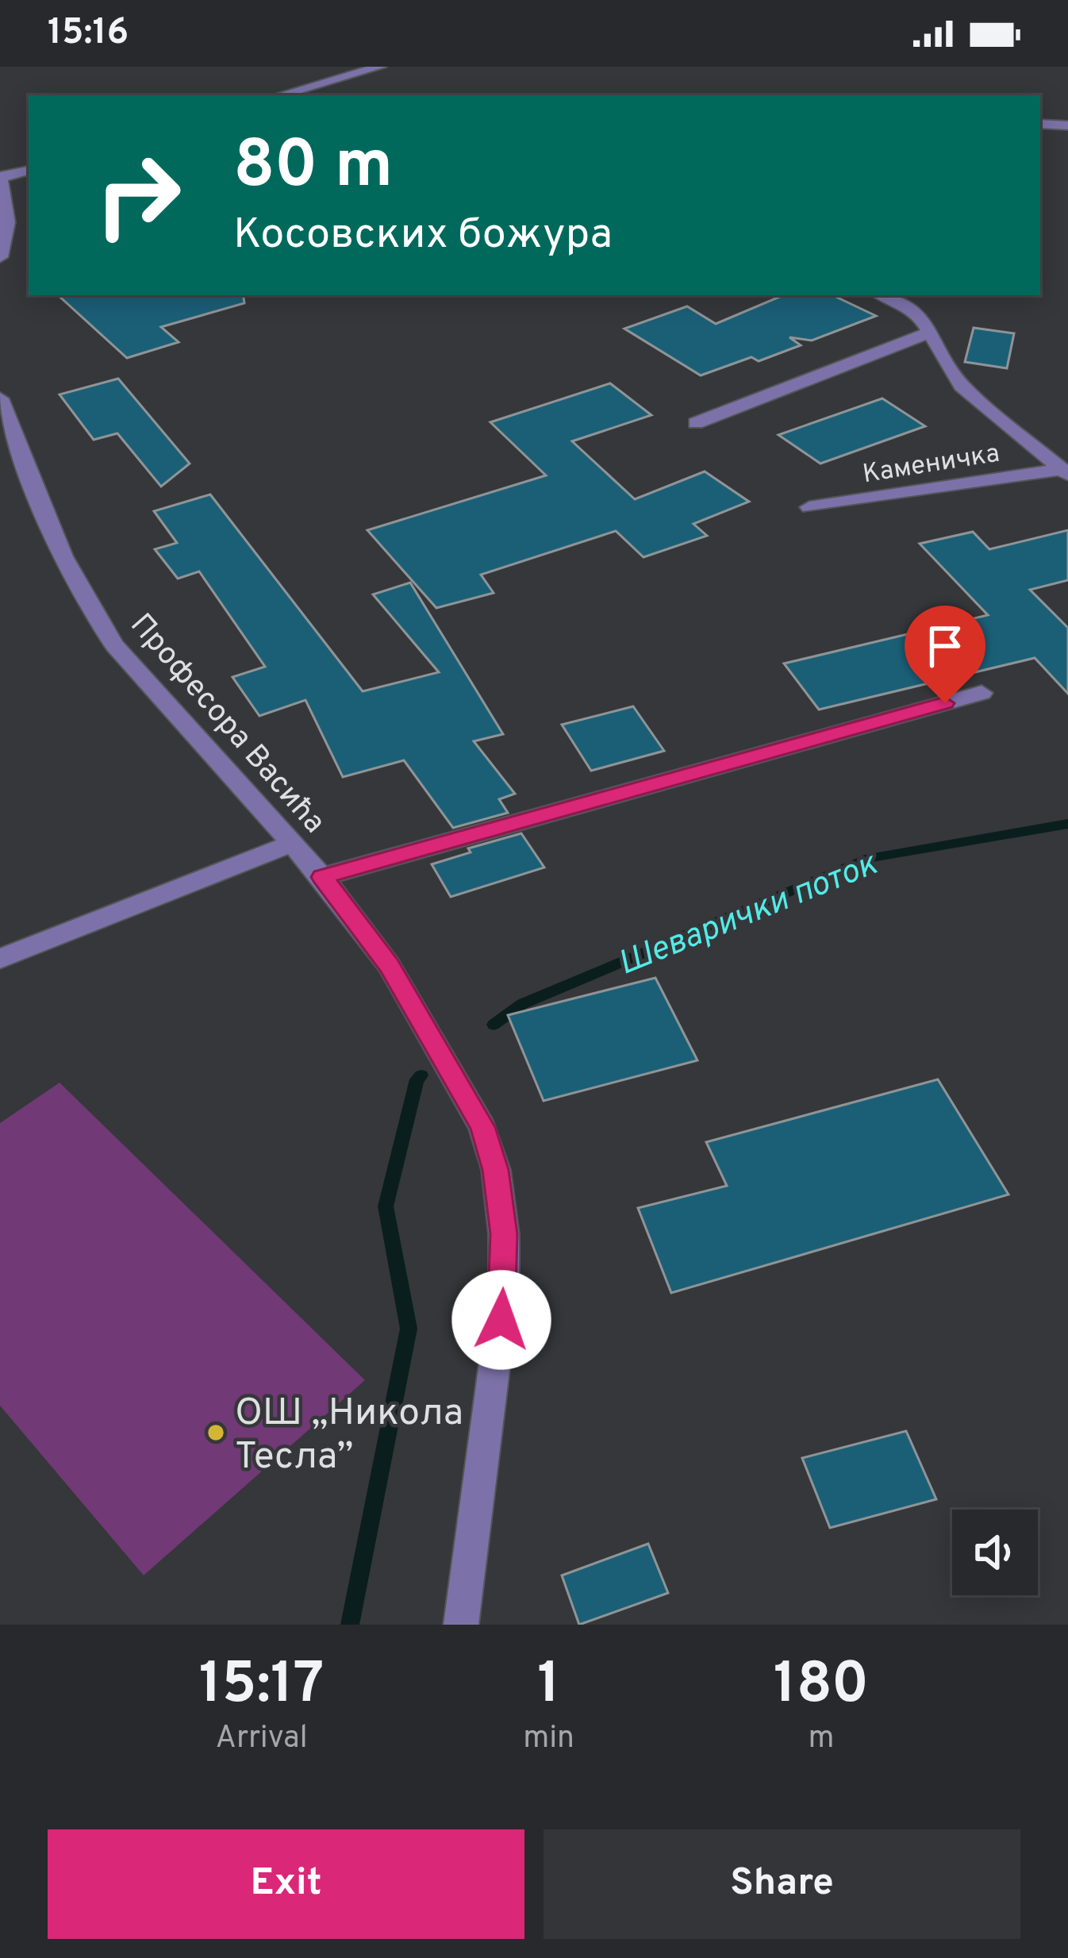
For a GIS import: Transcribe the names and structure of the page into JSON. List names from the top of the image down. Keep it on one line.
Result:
{"streets":{"street":["Каменичка","Професора Васића"]},"water":["Шеварички поток"],"places":["ОШ „Никола Тесла”"],"page":{"status":"15:16","turn":["80 m","Косовских божура"],"eta":["15:17","Arrival","1","min","180","m"],"buttons":["Exit","Share"]}}
